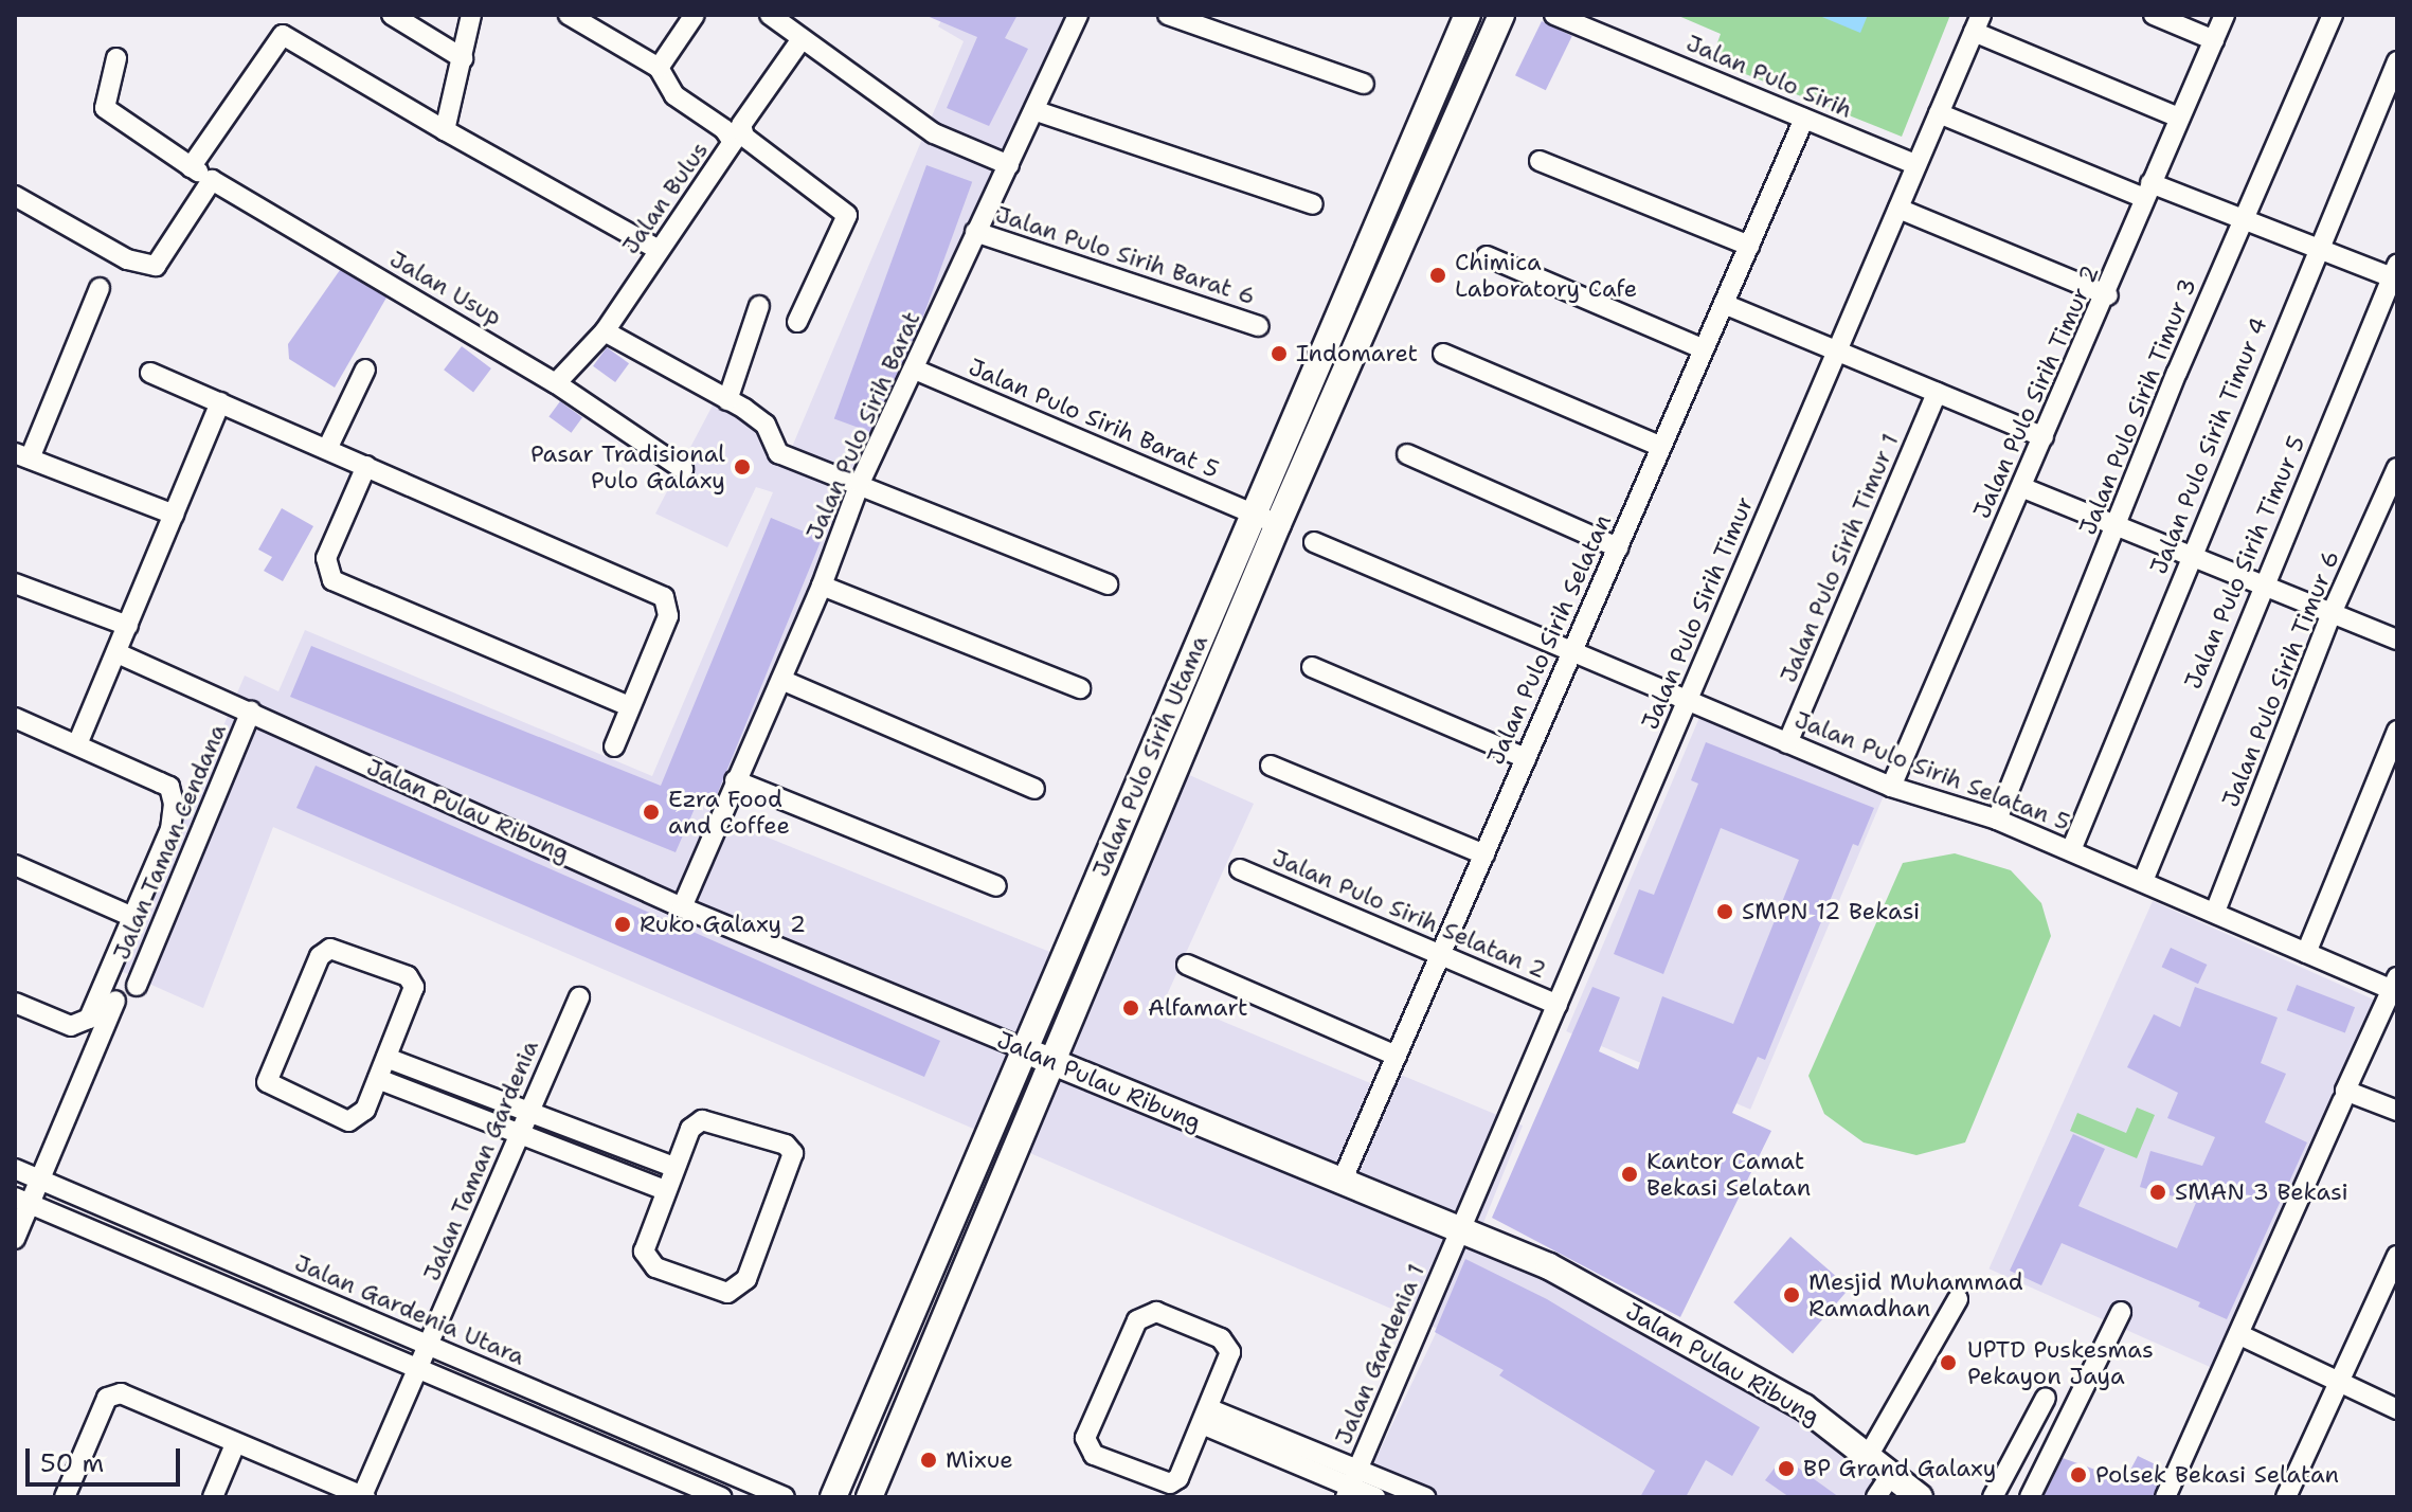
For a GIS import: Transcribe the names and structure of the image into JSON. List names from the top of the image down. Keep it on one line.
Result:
{"streets":{"main road":["Jalan Pulo Sirih Utama","Jalan Pulau Ribung"],"street":["Jalan Pulo Sirih","Jalan Bulus","Jalan Pulo Sirih Barat 6","Jalan Usup","Jalan Pulo Sirih Timur 2","Jalan Pulo Sirih Timur 3","Jalan Pulo Sirih Barat 5","Jalan Pulo Sirih Barat","Jalan Pulo Sirih Timur 4","Jalan Pulo Sirih Timur 1","Jalan Pulo Sirih Timur 5","Jalan Pulo Sirih Timur","Jalan Pulo Sirih Selatan","Jalan Pulo Sirih Timur 6","Jalan Pulo Sirih Selatan 5","Jalan Taman Cendana","Jalan Pulo Sirih Selatan 2","Jalan Taman Gardenia","Jalan Gardenia Utara","Jalan Gardenia 1"]},"crossings":[["Jalan Pulo Sirih","Jalan Pulo Sirih Timur"],["Jalan Pulo Sirih","Jalan Pulo Sirih Selatan"],["Jalan Pulo Sirih Barat 6","Jalan Pulo Sirih Barat"],["Jalan Pulo Sirih Timur 2","Jalan Pulo Sirih Selatan 5"],["Jalan Pulo Sirih Timur 3","Jalan Pulo Sirih Selatan 5"],["Jalan Pulo Sirih Barat 5","Jalan Pulo Sirih Barat"],["Jalan Pulo Sirih Barat 5","Jalan Pulo Sirih Utama"],["Jalan Pulo Sirih Barat","Jalan Pulau Ribung"],["Jalan Pulo Sirih Timur 4","Jalan Pulo Sirih Selatan 5"],["Jalan Pulo Sirih Timur 1","Jalan Pulo Sirih Selatan 5"],["Jalan Pulo Sirih Timur 5","Jalan Pulo Sirih Selatan 5"],["Jalan Pulo Sirih Timur","Jalan Pulo Sirih Selatan 5"],["Jalan Pulo Sirih Timur","Jalan Pulau Ribung"],["Jalan Pulo Sirih Timur","Jalan Pulo Sirih Selatan 2"],["Jalan Pulo Sirih Timur","Jalan Gardenia 1"],["Jalan Pulo Sirih Selatan","Jalan Pulo Sirih Selatan 5"],["Jalan Pulo Sirih Selatan","Jalan Pulau Ribung"],["Jalan Pulo Sirih Selatan","Jalan Pulo Sirih Selatan 2"],["Jalan Pulo Sirih Timur 6","Jalan Pulo Sirih Selatan 5"],["Jalan Pulo Sirih Utama","Jalan Pulau Ribung"],["Jalan Pulau Ribung","Jalan Taman Cendana"],["Jalan Pulau Ribung","Jalan Gardenia 1"],["Jalan Taman Gardenia","Jalan Gardenia Utara"]],"places":["Chimica Laboratory Cafe","Indomaret","Pasar Tradisional Pulo Galaxy","Ezra Food and Coffee","SMPN 12 Bekasi","Ruko Galaxy 2","Alfamart","Kantor Camat Bekasi Selatan","SMAN 3 Bekasi","Mesjid Muhammad Ramadhan","UPTD Puskesmas Pekayon Jaya","Mixue","BP Grand Galaxy","Polsek Bekasi Selatan"],"scale_bar":"50 m"}
